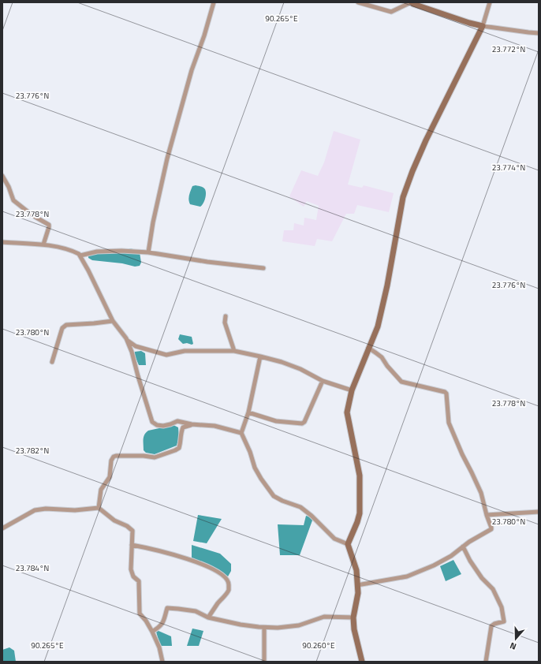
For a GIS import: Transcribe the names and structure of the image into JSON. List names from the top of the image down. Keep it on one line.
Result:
{"north":"bottom","coordinates":["90.265°E","23.772°N","23.776°N","23.774°N","23.778°N","23.780°N","23.782°N","23.784°N","90.260°E"]}
